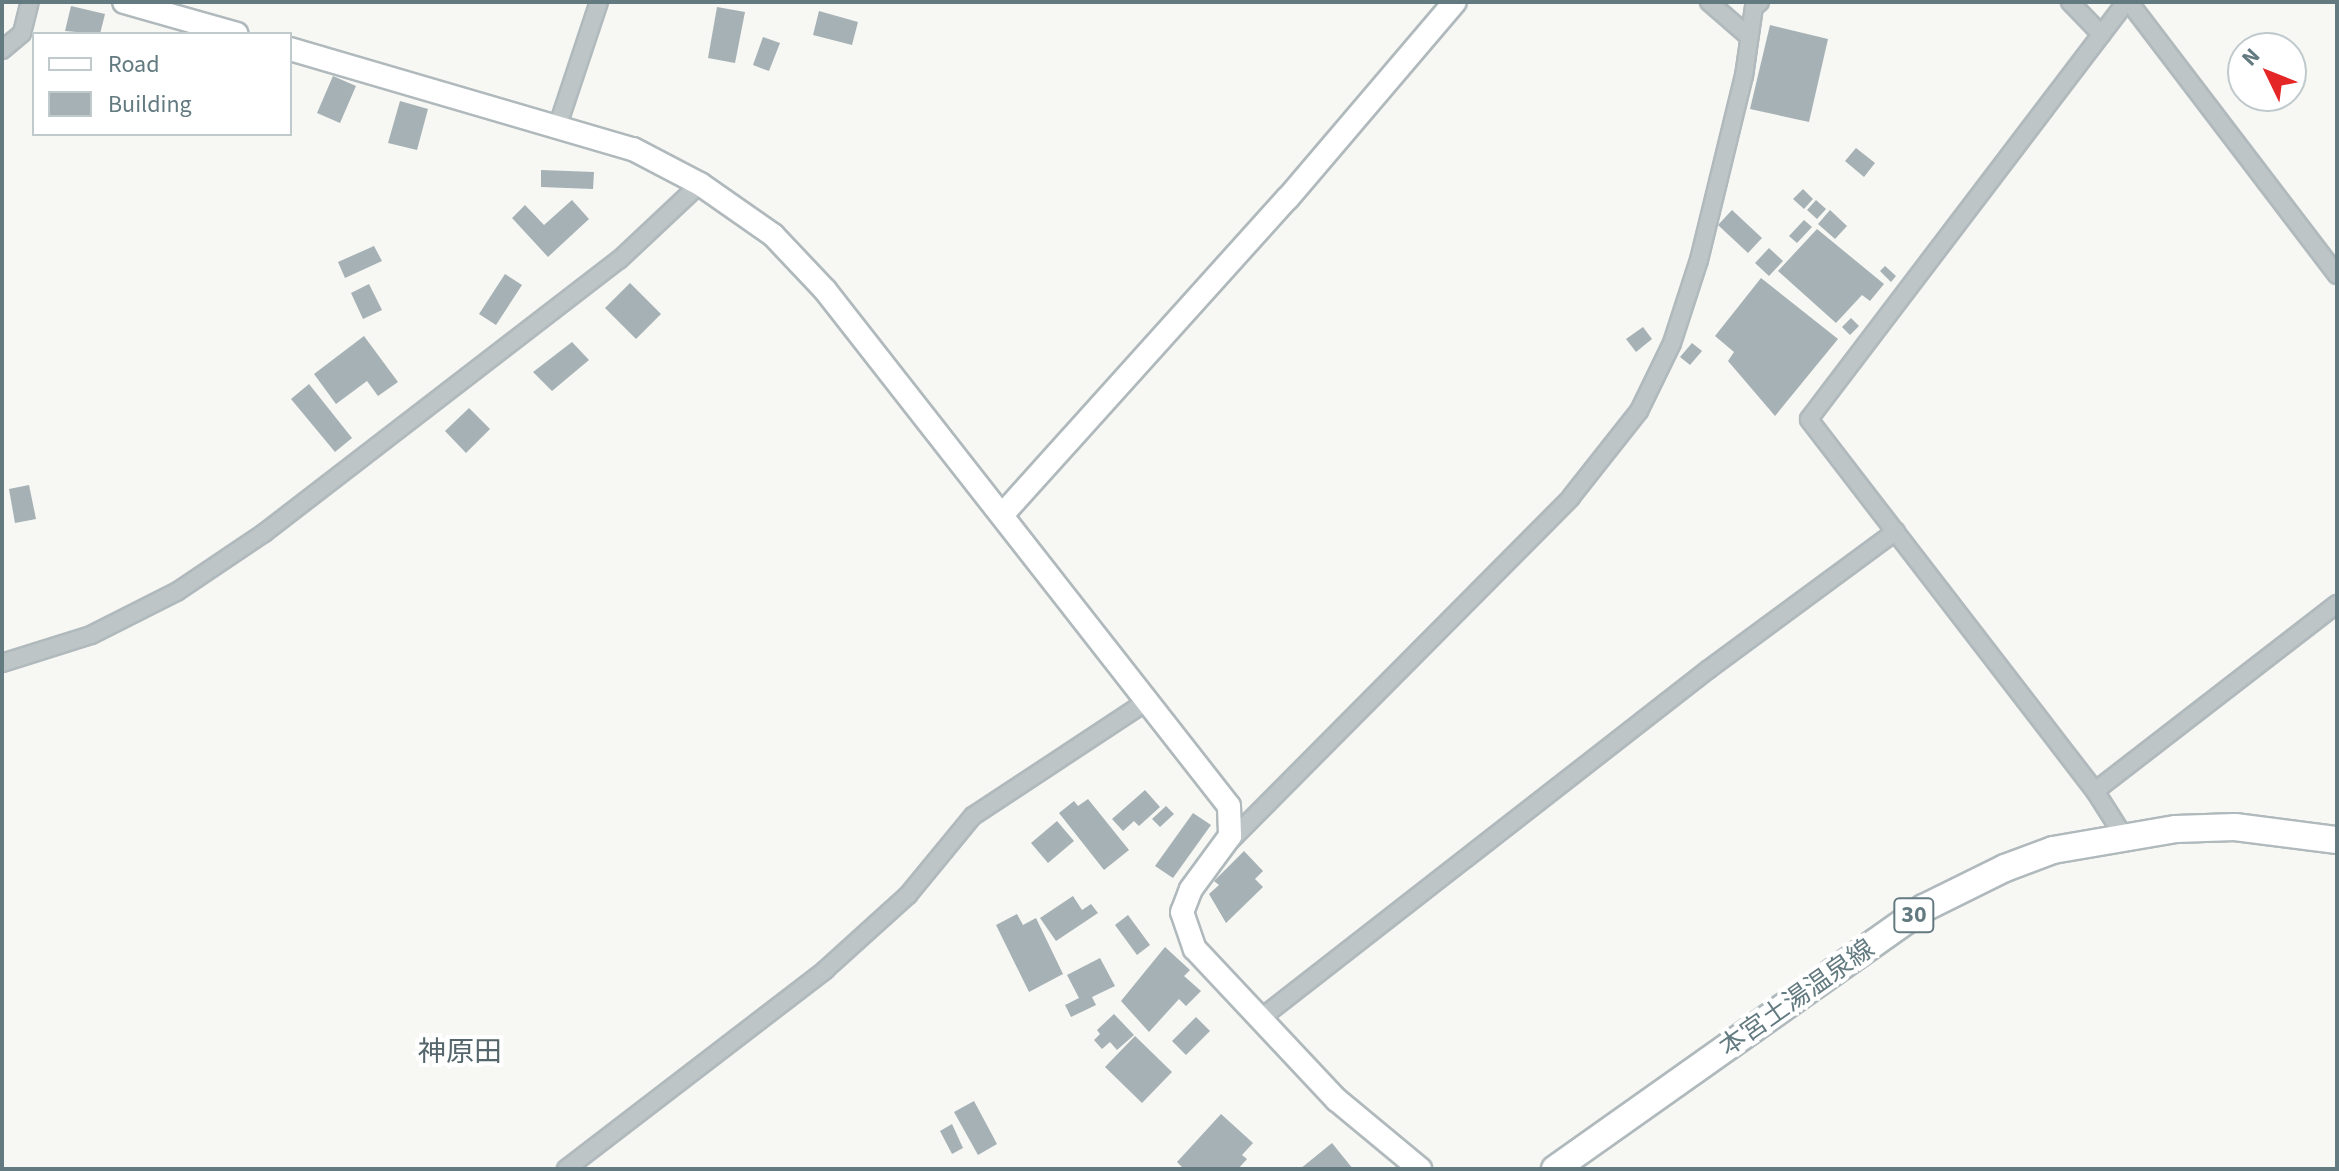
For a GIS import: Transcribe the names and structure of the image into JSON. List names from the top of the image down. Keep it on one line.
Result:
{"streets":{"main road":["30","本宮土湯温泉線"]},"districts":["神原田"],"legend":["Road","Building"],"north":"top left"}
